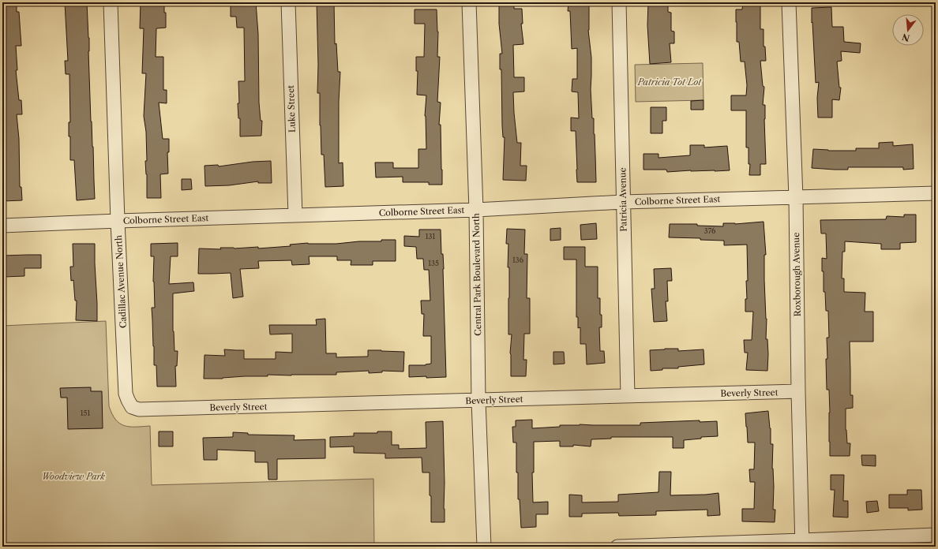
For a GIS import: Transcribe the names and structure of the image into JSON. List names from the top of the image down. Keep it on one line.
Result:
{"streets":{"street":["Luke Street","Patricia Avenue","Colborne Street East","Central Park Boulevard North","Roxborough Avenue","Cadillac Avenue North","Beverly Street"]},"crossings":[["Luke Street","Colborne Street East"],["Patricia Avenue","Colborne Street East"],["Patricia Avenue","Beverly Street"],["Colborne Street East","Central Park Boulevard North"],["Colborne Street East","Roxborough Avenue"],["Colborne Street East","Cadillac Avenue North"],["Central Park Boulevard North","Beverly Street"],["Roxborough Avenue","Beverly Street"],["Cadillac Avenue North","Beverly Street"]],"parks":["Patricia Tot Lot","Woodview Park"],"house_numbers":["376","131","136","135","151"],"north":"bottom"}
